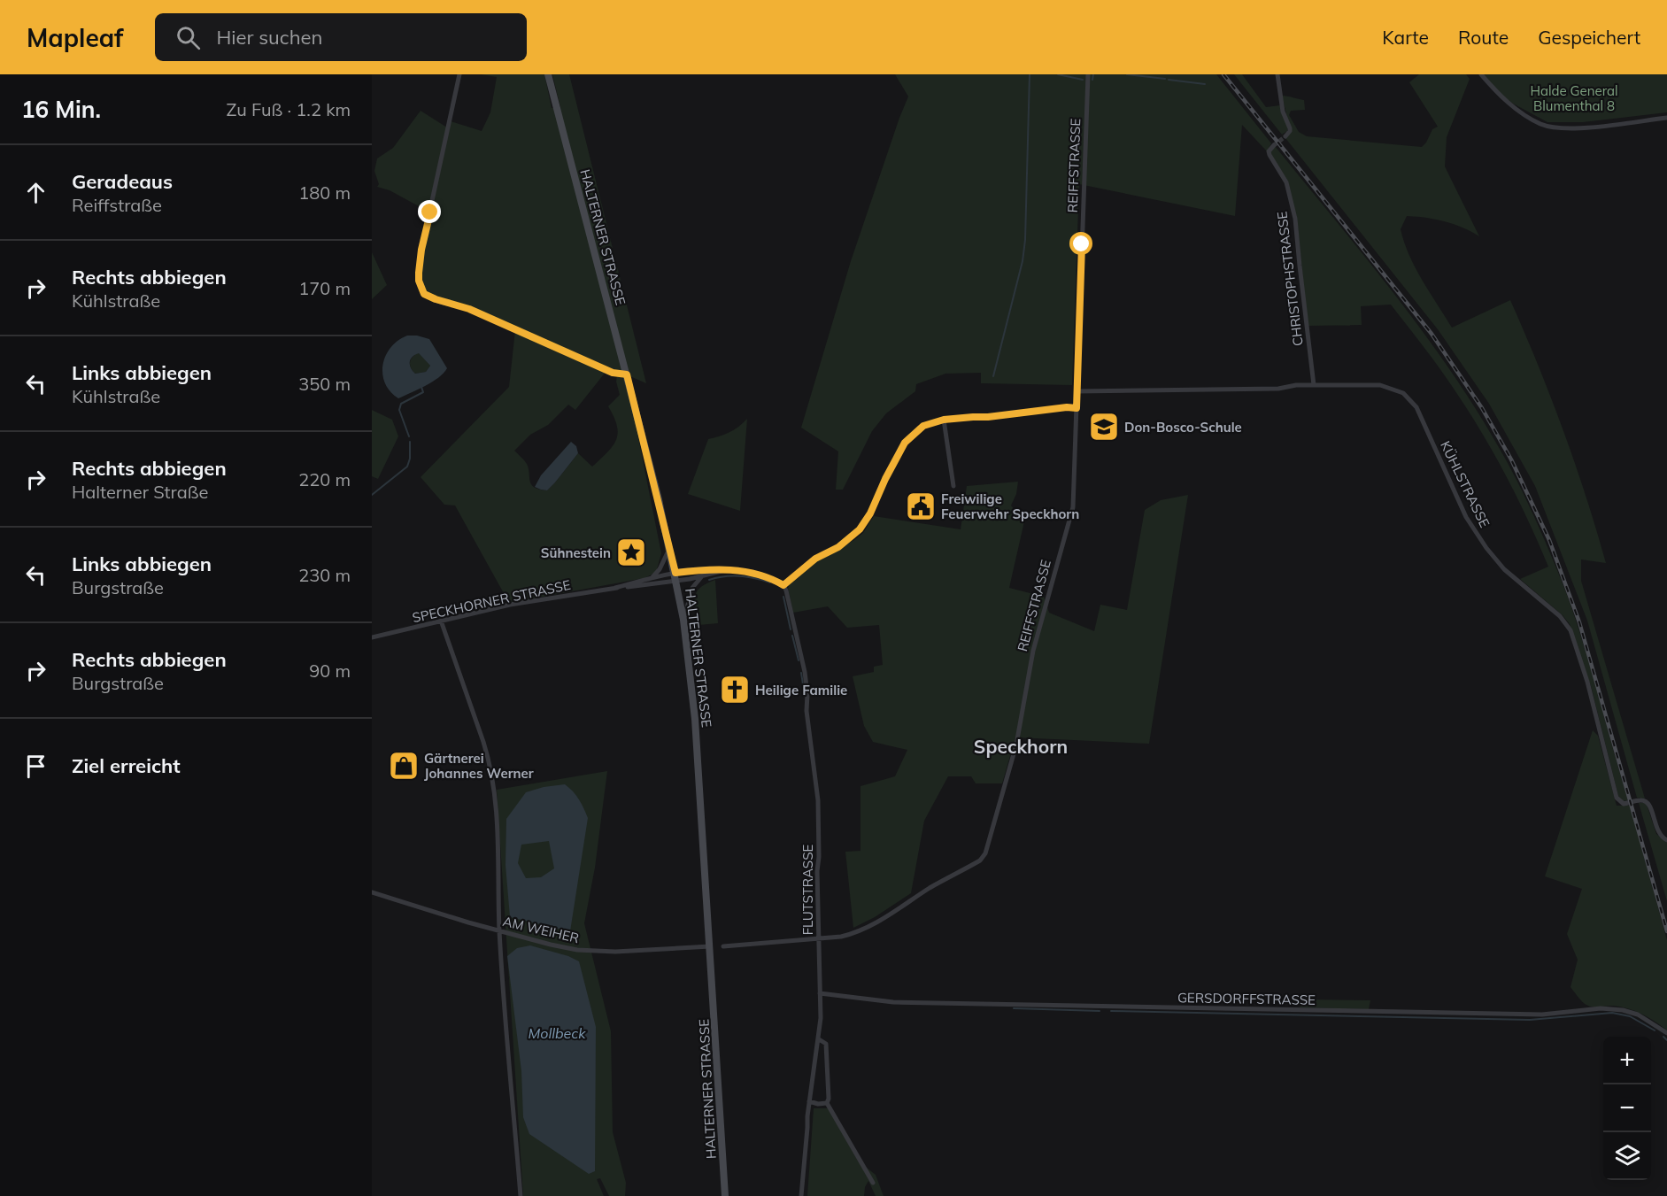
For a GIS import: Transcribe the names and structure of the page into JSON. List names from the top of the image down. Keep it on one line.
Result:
{"streets":{"main road":["HALTERNER STRASSE"],"street":["REIFFSTRASSE","CHRISTOPHSTRASSE","KÜHLSTRASSE","SPECKHORNER STRASSE","FLUTSTRASSE","AM WEIHER","GERSDORFFSTRASSE"]},"crossings":[["REIFFSTRASSE","KÜHLSTRASSE"],["REIFFSTRASSE","FLUTSTRASSE"],["HALTERNER STRASSE","SPECKHORNER STRASSE"],["HALTERNER STRASSE","AM WEIHER"],["CHRISTOPHSTRASSE","KÜHLSTRASSE"],["FLUTSTRASSE","GERSDORFFSTRASSE"]],"districts":["Speckhorn"],"water":["Mollbeck"],"parks":["Halde General Blumenthal 8"],"places":{"school or university":["Don-Bosco-Schule"],"public building":["Freiwilige Feuerwehr Speckhorn"],"place":["Sühnestein"],"church":["Heilige Familie"],"shop":["Gärtnerei Johannes Werner"]},"page":{"header":"Mapleaf","search":"Hier suchen","nav":["Karte","Route","Gespeichert"],"heading":["16 Min.","Zu Fuß · 1.2 km"],"list":[["Geradeaus","Reiffstraße","180 m"],["Rechts abbiegen","Kühlstraße","170 m"],["Links abbiegen","Kühlstraße","350 m"],["Rechts abbiegen","Halterner Straße","220 m"],["Links abbiegen","Burgstraße","230 m"],["Rechts abbiegen","Burgstraße","90 m"],"Ziel erreicht"],"map_buttons":["+","−"]}}
